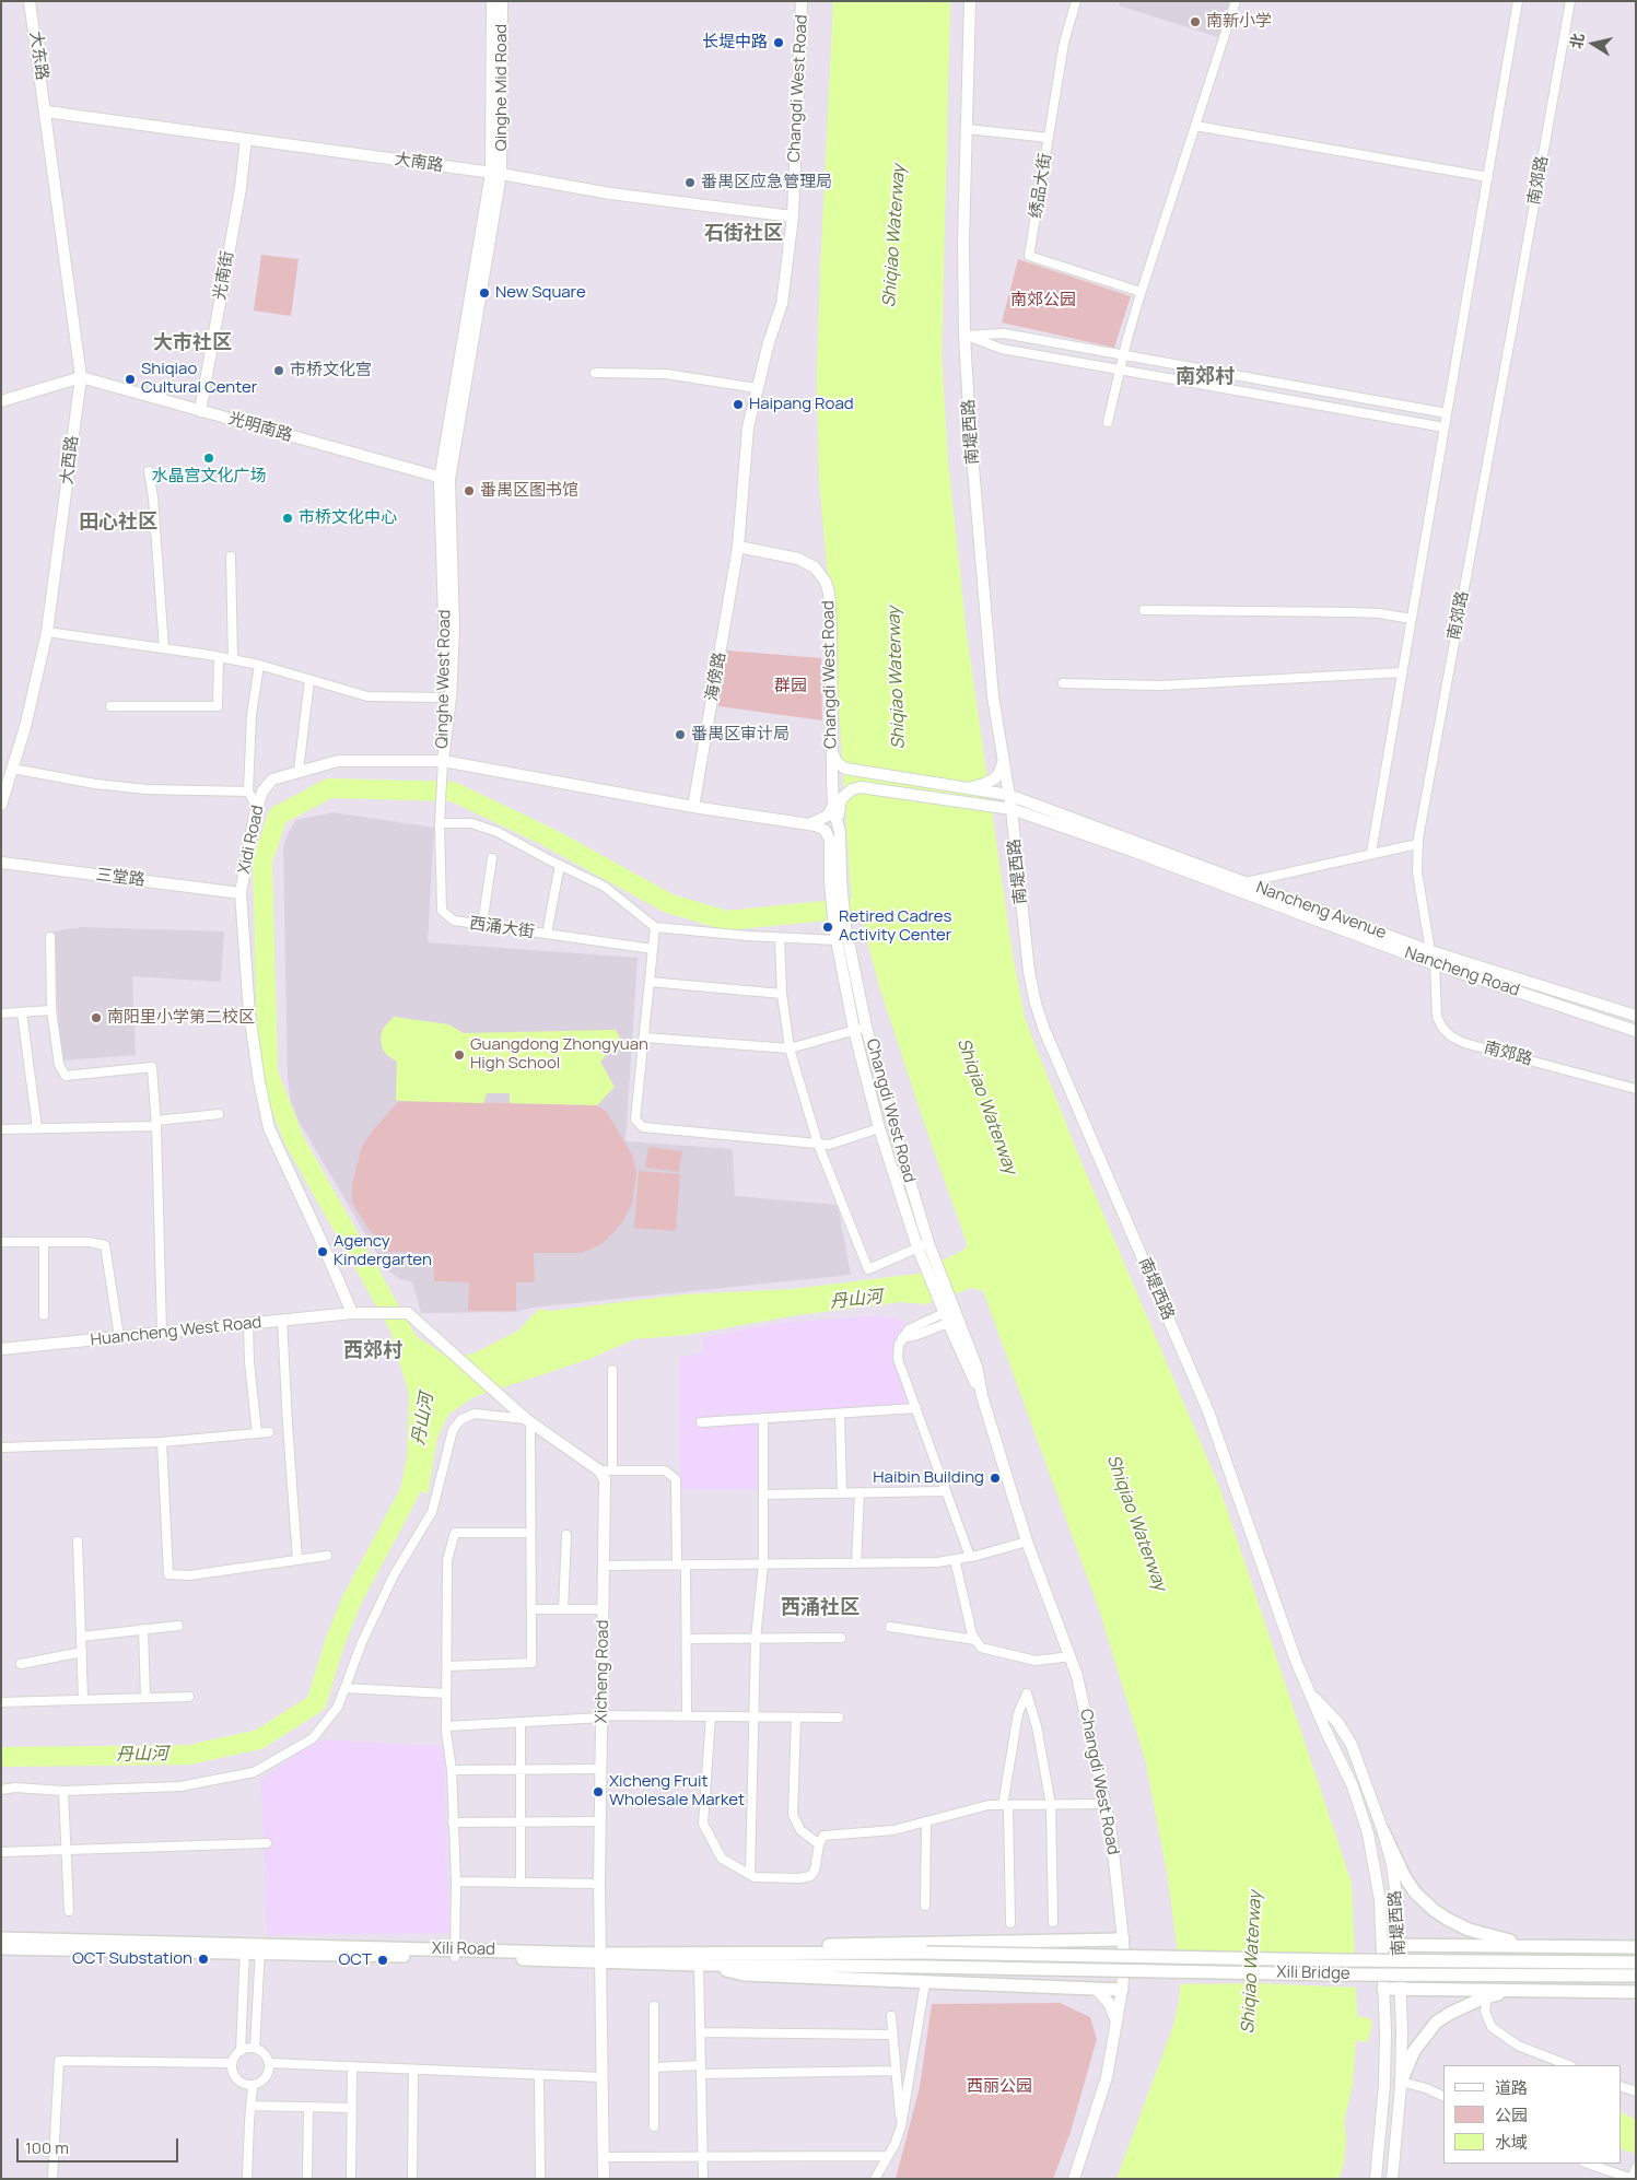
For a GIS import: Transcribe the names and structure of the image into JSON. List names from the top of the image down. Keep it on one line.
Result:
{"streets":{"main road":["Xili Road","Xili Bridge"],"street":["大东路","Qinghe Mid Road","Changdi West Road","大南路","南郊路","绣品大街","光南街","光明南路","南堤西路","大西路","海傍路","Qinghe West Road","Xidi Road","三堂路","Nancheng Avenue","西涌大街","Nancheng Road","Huancheng West Road","Xicheng Road"]},"crossings":[["大东路","大南路"],["大东路","大西路"],["Qinghe Mid Road","大南路"],["Qinghe Mid Road","Qinghe West Road"],["Changdi West Road","大南路"],["Changdi West Road","海傍路"],["Changdi West Road","Xidi Road"],["Changdi West Road","Nancheng Avenue"],["Changdi West Road","Nancheng Road"],["大南路","光南街"],["大南路","大西路"],["大南路","Qinghe West Road"],["南郊路","Nancheng Avenue"],["南郊路","Nancheng Road"],["光南街","光明南路"],["光明南路","大西路"],["光明南路","Qinghe West Road"],["南堤西路","Nancheng Avenue"],["南堤西路","Nancheng Road"],["海傍路","Xidi Road"],["Qinghe West Road","Xidi Road"],["Qinghe West Road","西涌大街"],["Xidi Road","三堂路"],["Xidi Road","西涌大街"],["Xidi Road","Nancheng Road"],["Xidi Road","Huancheng West Road"],["Xicheng Road","Xili Road"],["Xili Road","Xili Bridge"]],"districts":["石街社区","大市社区","南郊村","田心社区","西郊村","西涌社区"],"water":["Shiqiao Waterway","丹山河"],"parks":["南郊公园","群园","西丽公园"],"places":["南新小学","长堤中路","番禺区应急管理局","New Square","市桥文化宫","Shiqiao Cultural Center","Haipang Road","水晶宫文化广场","番禺区图书馆","市桥文化中心","番禺区审计局","Retired Cadres Activity Center","南阳里小学第二校区","Guangdong Zhongyuan High School","Agency Kindergarten","Haibin Building","Xicheng Fruit Wholesale Market","OCT Substation","OCT"],"legend":["道路","公园","水域"],"scale_bar":"100 m","north":"left"}
